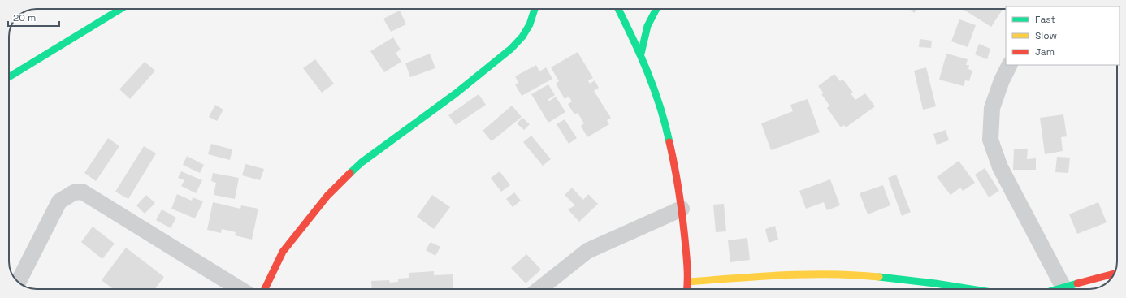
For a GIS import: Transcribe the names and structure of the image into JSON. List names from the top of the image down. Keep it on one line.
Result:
{"legend":["Fast","Slow","Jam"],"scale_bar":"20 m"}
